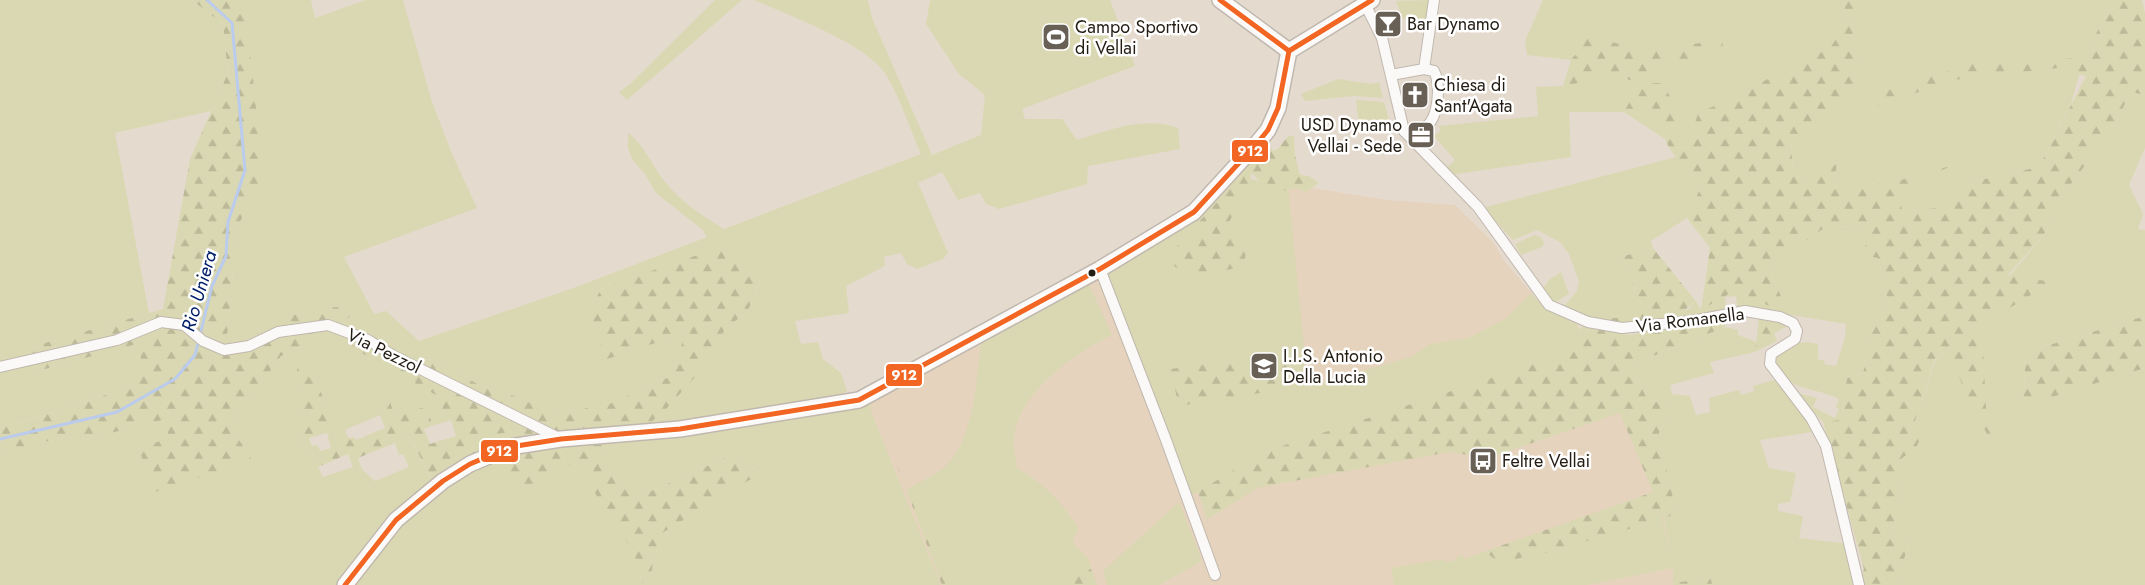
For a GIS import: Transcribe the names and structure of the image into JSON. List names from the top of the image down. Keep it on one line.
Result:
{"streets":{"street":["Via Romanella","Via Pezzol"]},"water":["Rio Uniera"],"places":{"bar":["Bar Dynamo"],"sports":["Campo Sportivo di Vellai"],"church":["Chiesa di Sant'Agata"],"office":["USD Dynamo Vellai - Sede"],"school or university":["I.I.S. Antonio Della Lucia"],"bus stop":["Feltre Vellai"]},"lines":["transit line 912"]}
